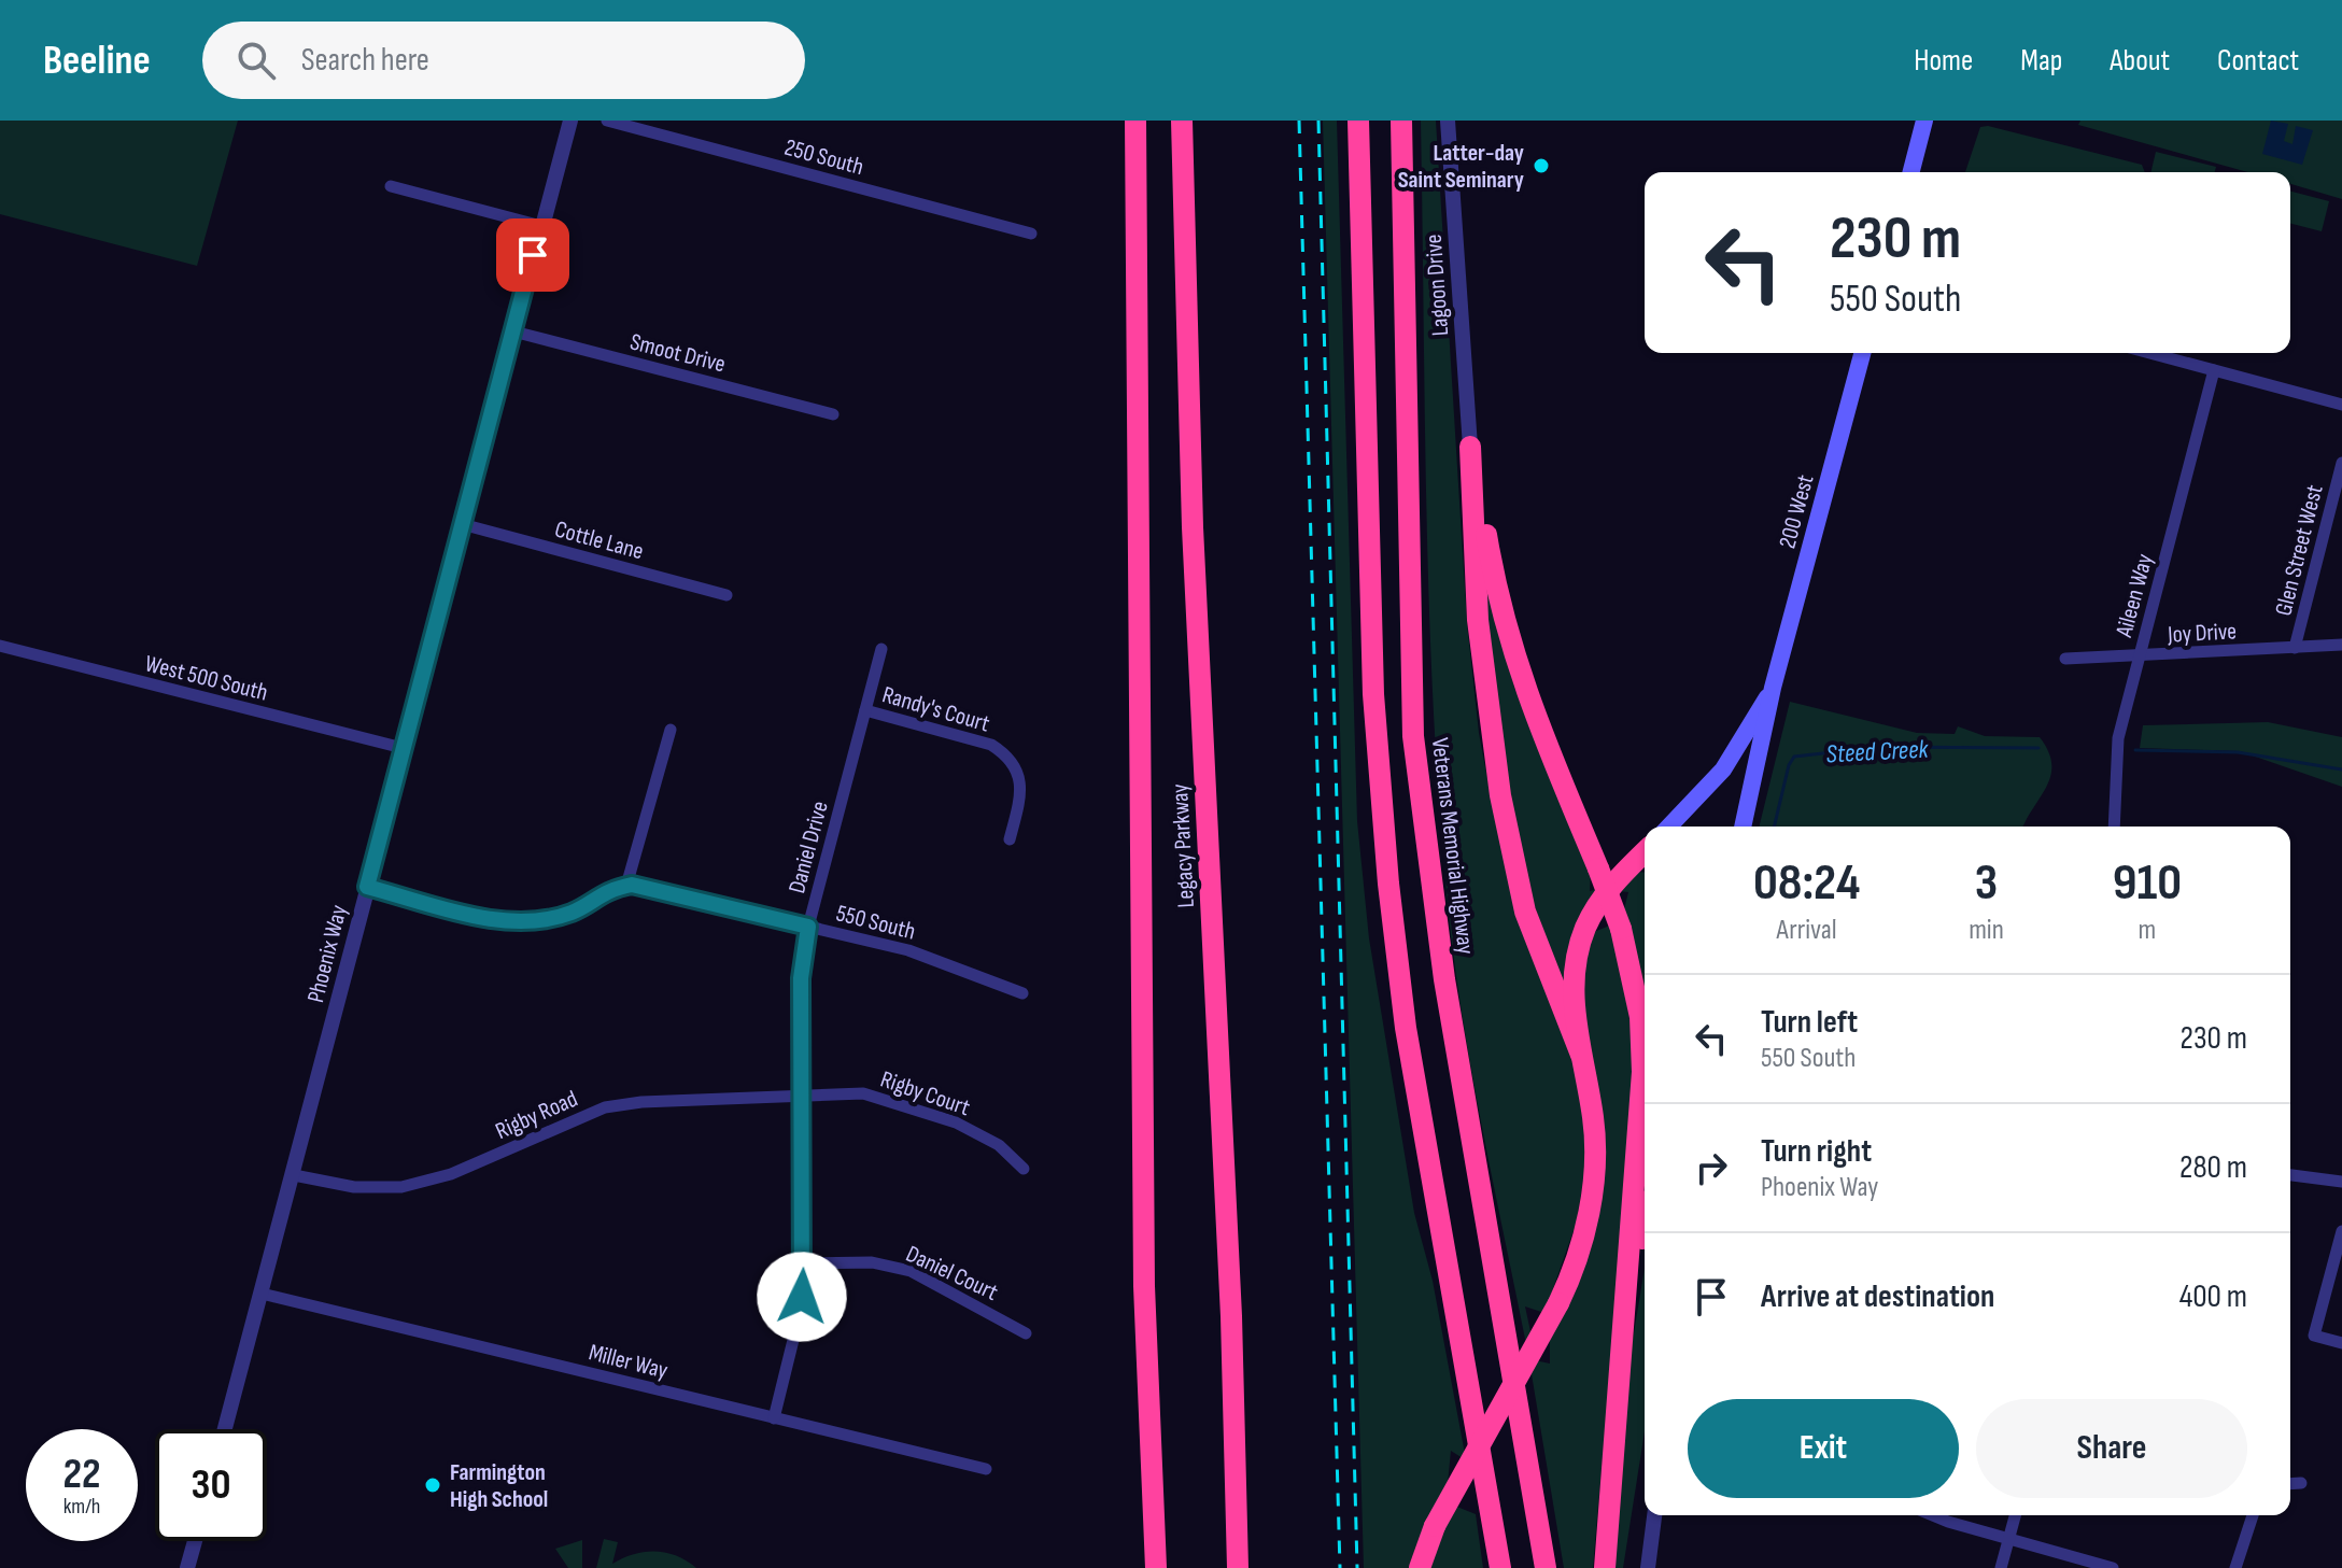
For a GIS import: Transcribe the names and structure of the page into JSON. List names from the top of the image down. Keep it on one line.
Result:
{"streets":{"highway":["Legacy Parkway","Veterans Memorial Highway"],"main road":["200 West"],"street":["250 South","Lagoon Drive","Smoot Drive","Cottle Lane","Glen Street West","Aileen Way","Joy Drive","West 500 South","Randy's Court","Daniel Drive","550 South","Phoenix Way","Rigby Court","Rigby Road","Daniel Court","Miller Way"]},"crossings":[["Smoot Drive","Phoenix Way"],["Cottle Lane","Phoenix Way"],["Glen Street West","Joy Drive"],["Aileen Way","Joy Drive"],["West 500 South","Phoenix Way"],["Randy's Court","Daniel Drive"],["Daniel Drive","550 South"],["Daniel Drive","Rigby Court"],["Daniel Drive","Rigby Road"],["Daniel Drive","Daniel Court"],["Daniel Drive","Miller Way"],["Phoenix Way","Rigby Road"],["Phoenix Way","Miller Way"],["Rigby Court","Rigby Road"]],"water":["Steed Creek"],"places":["Latter-day Saint Seminary","Farmington High School"],"page":{"header":"Beeline","search":"Search here","nav":["Home","Map","About","Contact"],"turn":["230 m","550 South"],"eta":["08:24","Arrival","3","min","910","m"],"list":[{"name":"Turn left","note":"550 South","value":"230 m"},{"name":"Turn right","note":"Phoenix Way","value":"280 m"},{"name":"Arrive at destination","value":"400 m"}],"buttons":["Exit","Share"],"speed":"22 km/h","limit":"30"}}
